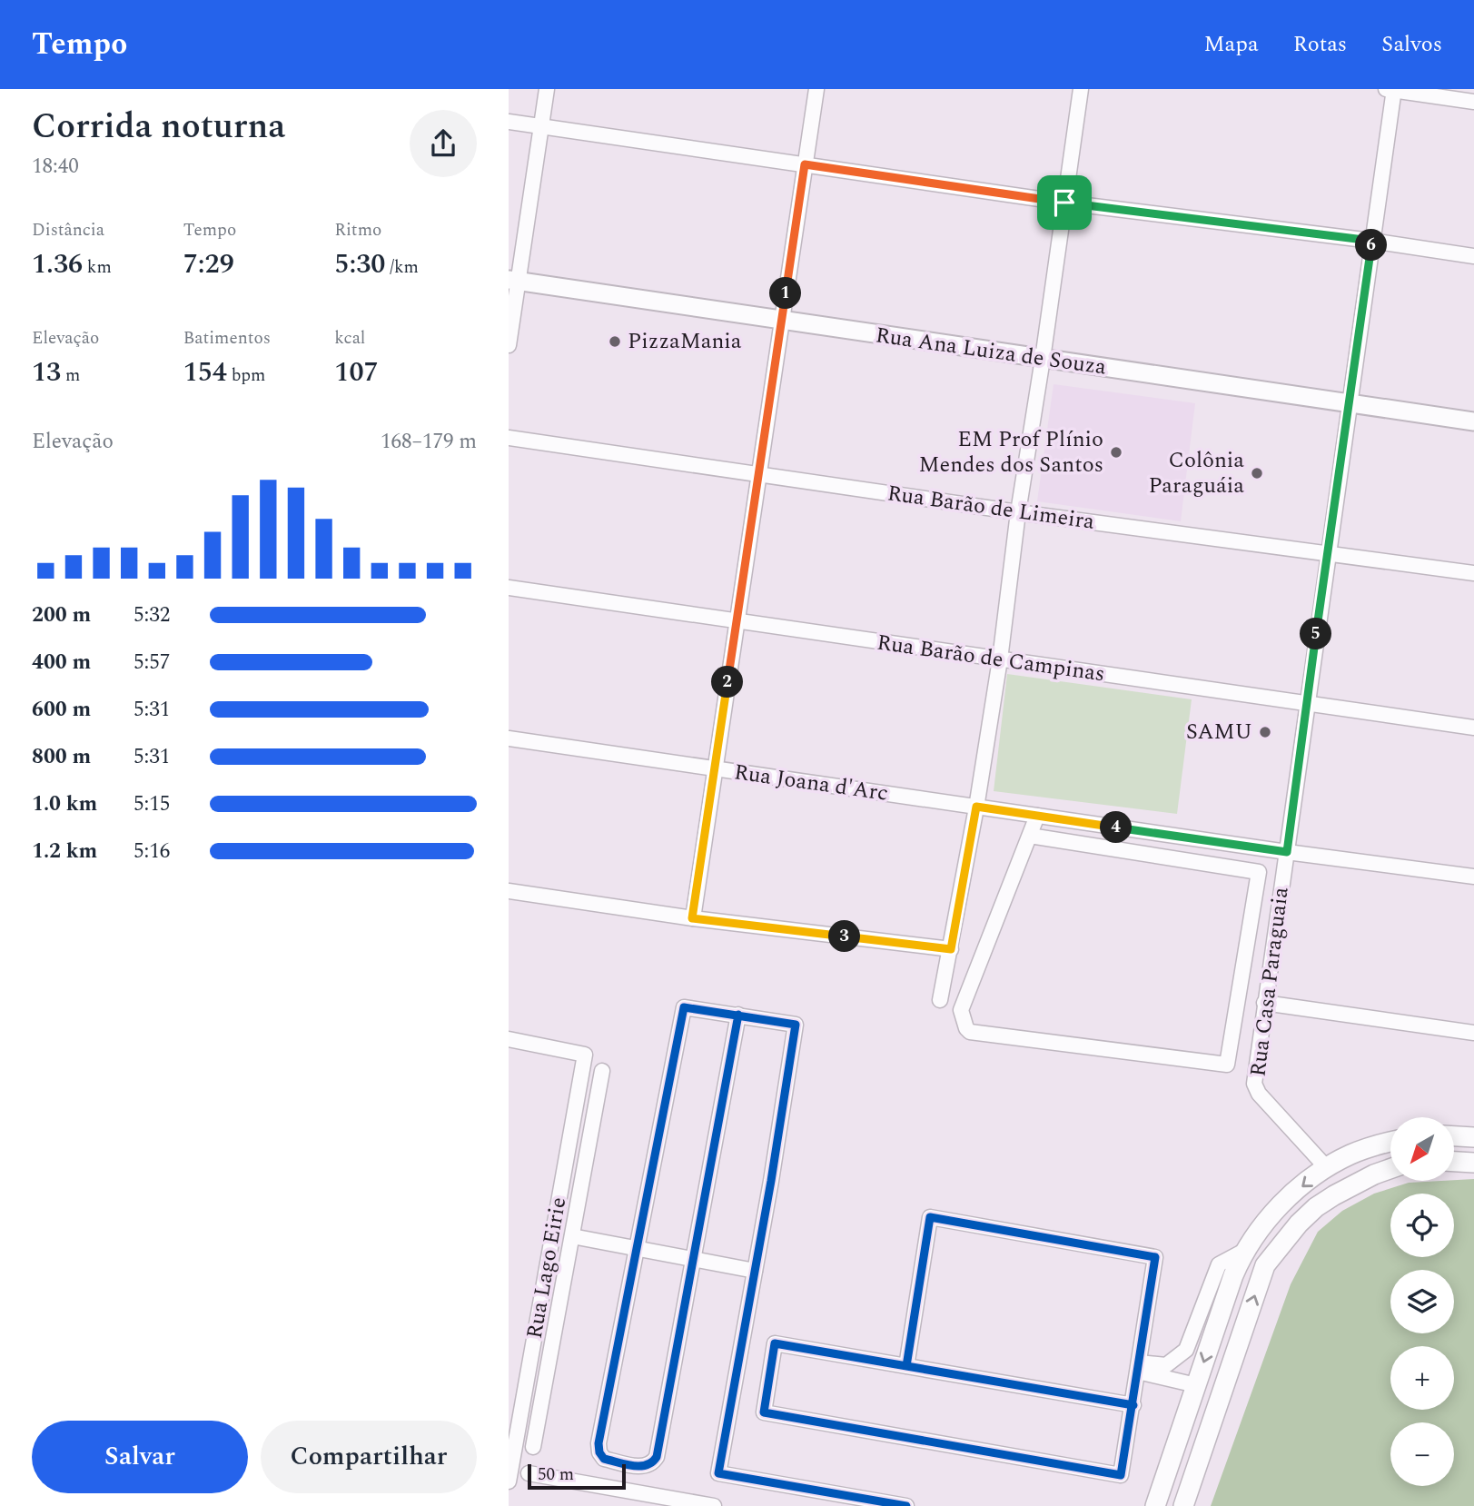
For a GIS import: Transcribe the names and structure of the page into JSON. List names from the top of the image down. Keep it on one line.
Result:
{"streets":{"street":["Rua Ana Luiza de Souza","Rua Barão de Limeira","Rua Barão de Campinas","Rua Joana d'Arc","Rua Casa Paraguaia","Rua Lago Eirie"]},"crossings":[["Rua Ana Luiza de Souza","Rua Casa Paraguaia"],["Rua Barão de Limeira","Rua Casa Paraguaia"],["Rua Barão de Campinas","Rua Casa Paraguaia"],["Rua Joana d'Arc","Rua Casa Paraguaia"]],"places":["PizzaMania","EM Prof Plínio Mendes dos Santos","Colônia Paraguáia","SAMU"],"scale_bar":"50 m","north":"bottom left","page":{"header":"Tempo","nav":["Mapa","Rotas","Salvos"],"heading":["Corrida noturna","18:40"],"stats":[["Distância","1.36 km"],["Tempo","7:29"],["Ritmo","5:30 /km"],["Elevação","13 m"],["Batimentos","154 bpm"],["kcal","107"]],"pins":["6","1","5","2","4","3"],"chart":["Elevação","168–179 m"],"list":[{"name":"200 m","note":"5:32"},{"name":"400 m","note":"5:57"},{"name":"600 m","note":"5:31"},{"name":"800 m","note":"5:31"},{"name":"1.0 km","note":"5:15"},{"name":"1.2 km","note":"5:16"}],"map_buttons":["+","−"],"buttons":["Salvar","Compartilhar"],"scale":"50 m"}}
